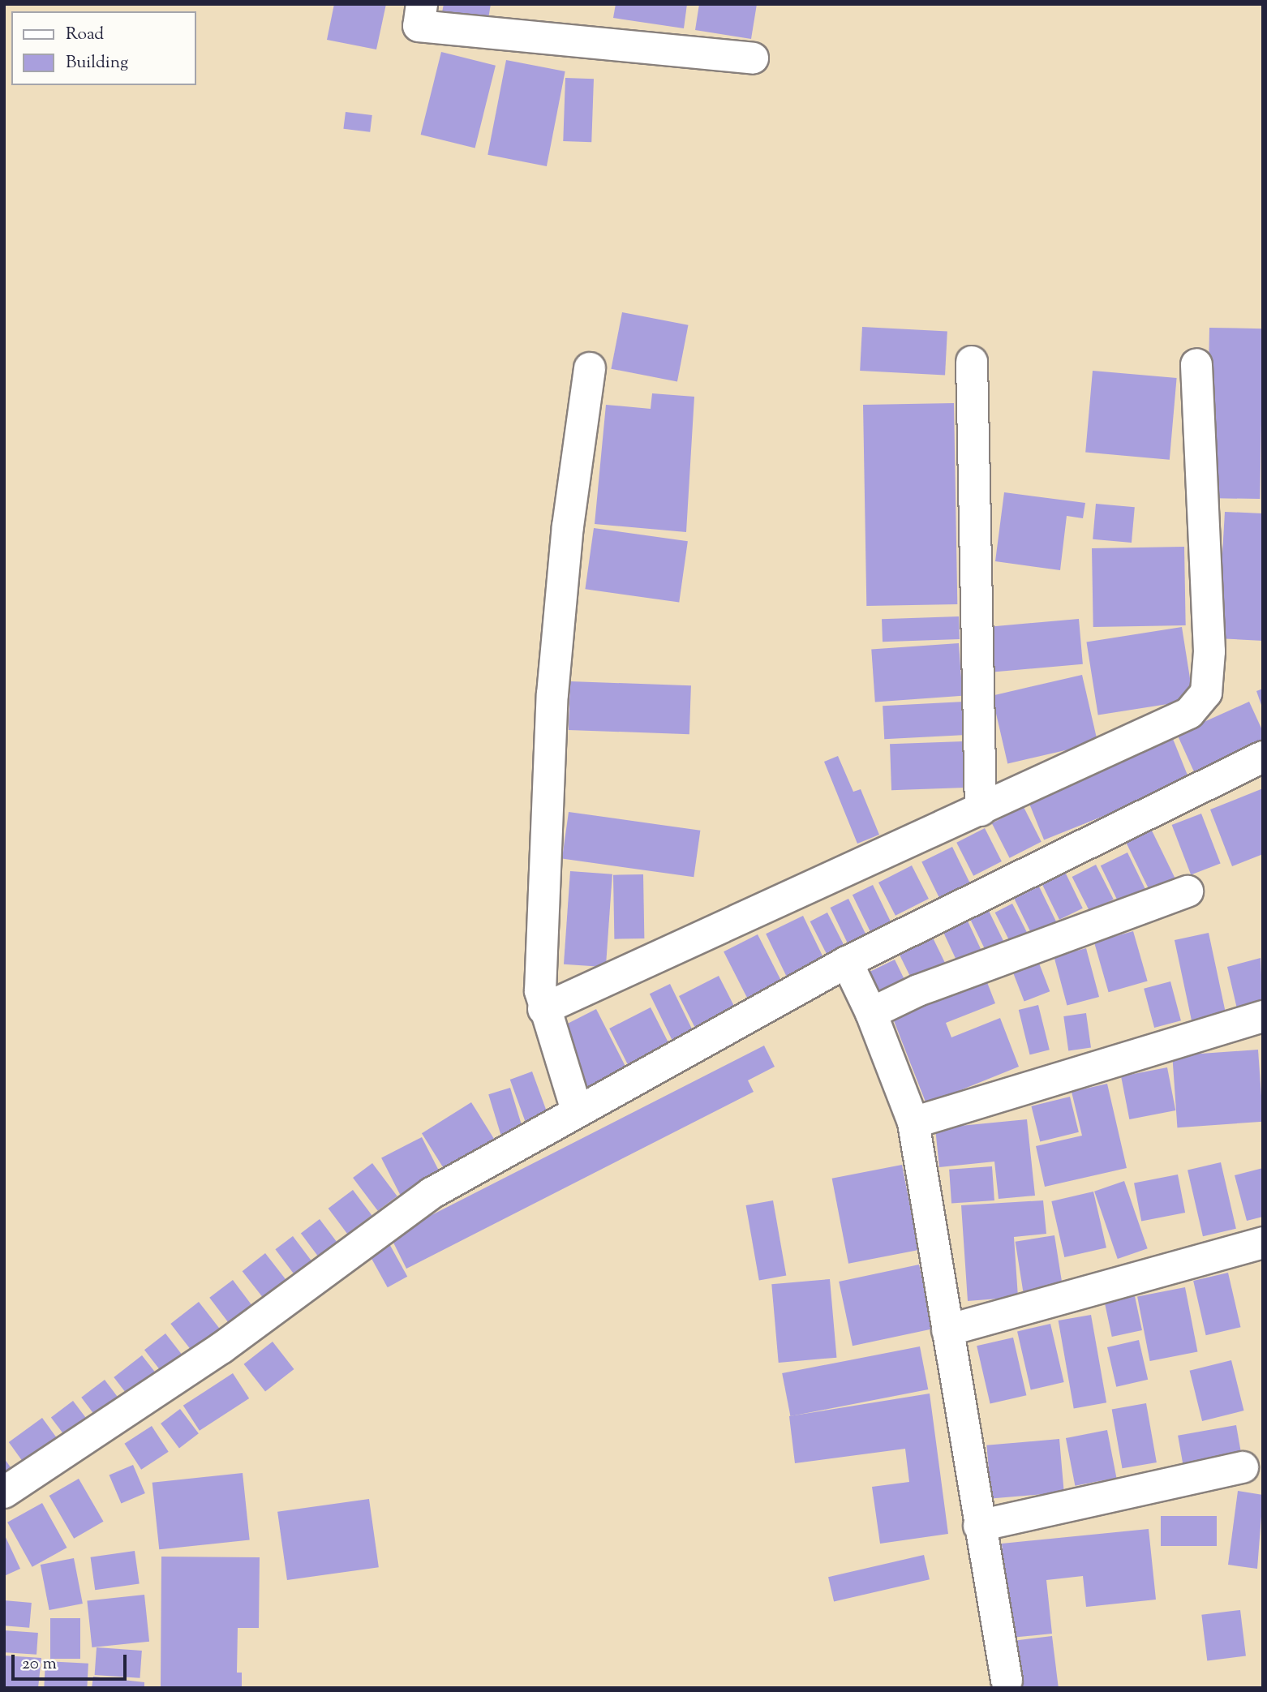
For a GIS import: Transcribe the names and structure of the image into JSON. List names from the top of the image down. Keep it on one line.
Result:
{"legend":["Road","Building"],"scale_bar":"20 m"}
